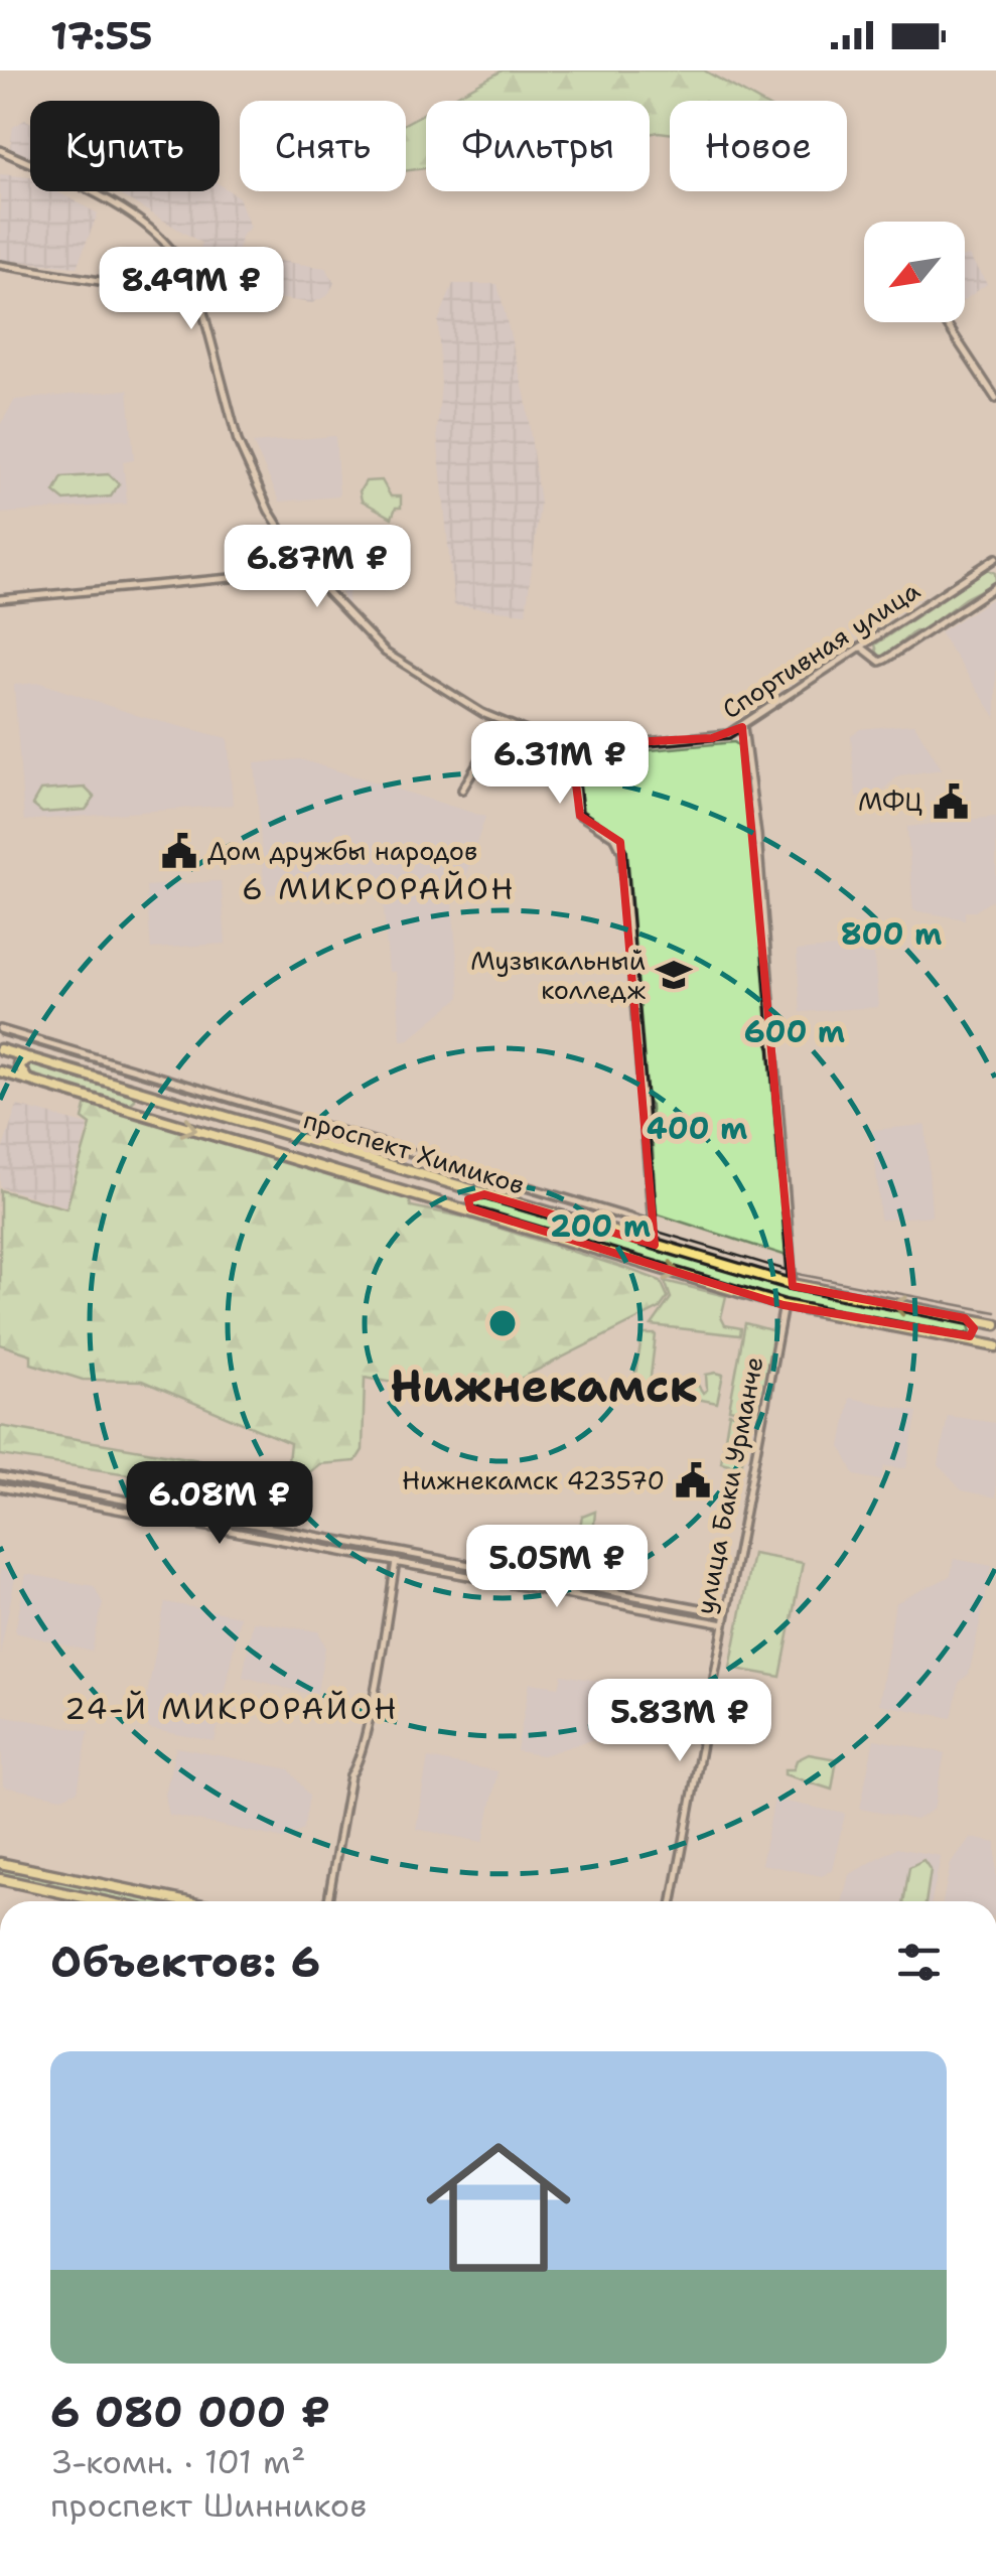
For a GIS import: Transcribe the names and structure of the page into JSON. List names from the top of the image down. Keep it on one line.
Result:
{"streets":{"main road":["проспект Химиков"],"street":["Спортивная улица","улица Баки Урманче"]},"crossings":[["проспект Химиков","улица Баки Урманче"]],"districts":["6 МИКРОРАЙОН","Нижнекамск","24-Й МИКРОРАЙОН"],"places":{"public building":["МФЦ","Дом дружбы народов","Нижнекамск 423570"],"school or university":["Музыкальный колледж"]},"north":"bottom left","page":{"status":"17:55","chip":["Купить","Снять","Фильтры","Новое"],"price":["8.49M ₽","6.87M ₽","6.31M ₽","6.08M ₽","5.05M ₽","5.83M ₽"],"heading":"Объектов: 6","list":[{"name":"6 080 000 ₽","note":"3-комн. · 101 m² · проспект Шинников"}]},"rings":["800 m","600 m","400 m","200 m"]}
